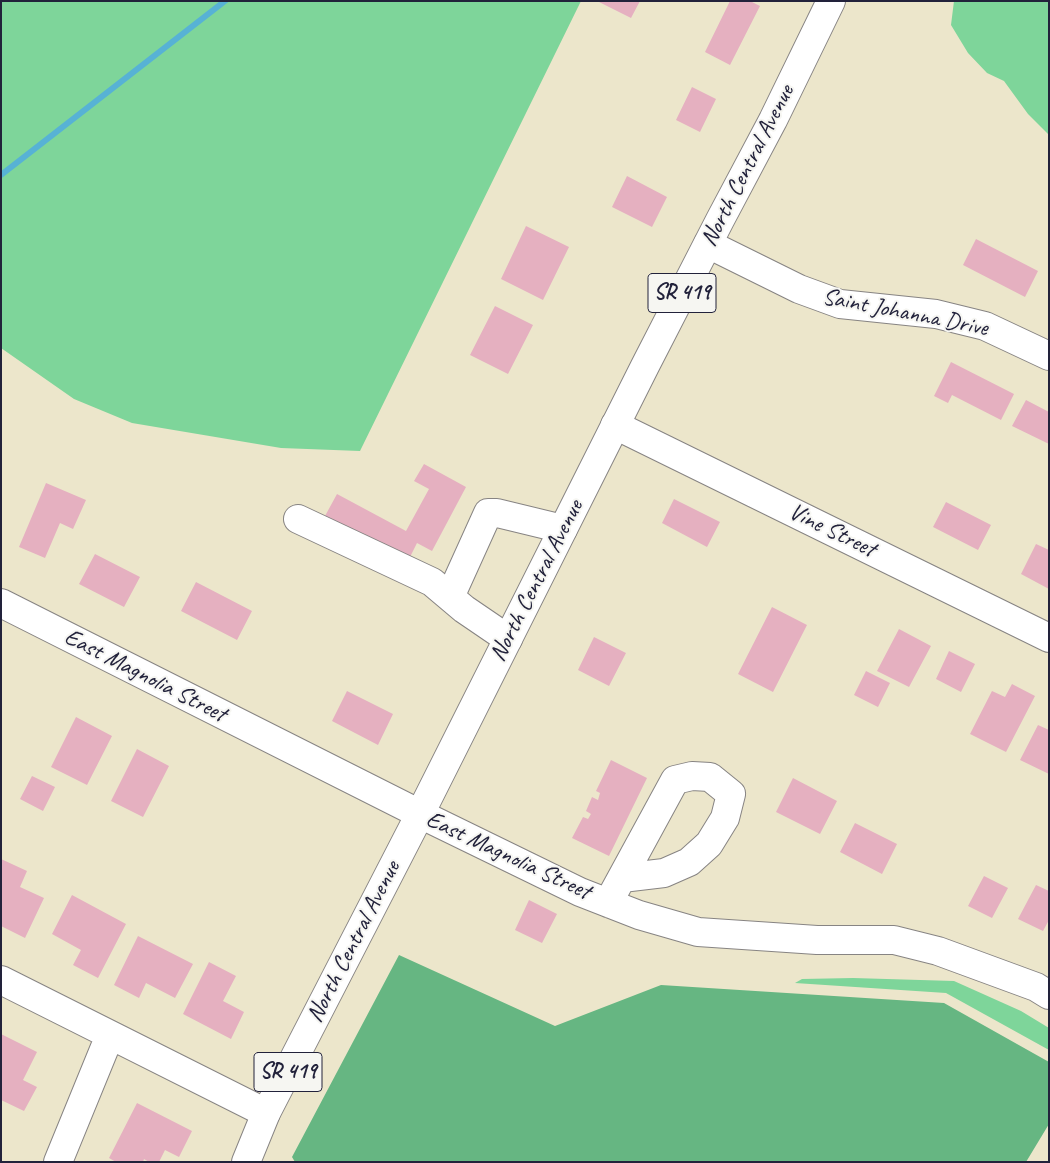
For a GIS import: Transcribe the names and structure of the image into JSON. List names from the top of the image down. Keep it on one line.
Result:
{"streets":{"street":["North Central Avenue","SR 419","Saint Johanna Drive","Vine Street","East Magnolia Street"]},"crossings":[["North Central Avenue","Saint Johanna Drive"],["North Central Avenue","Vine Street"],["North Central Avenue","East Magnolia Street"]]}
